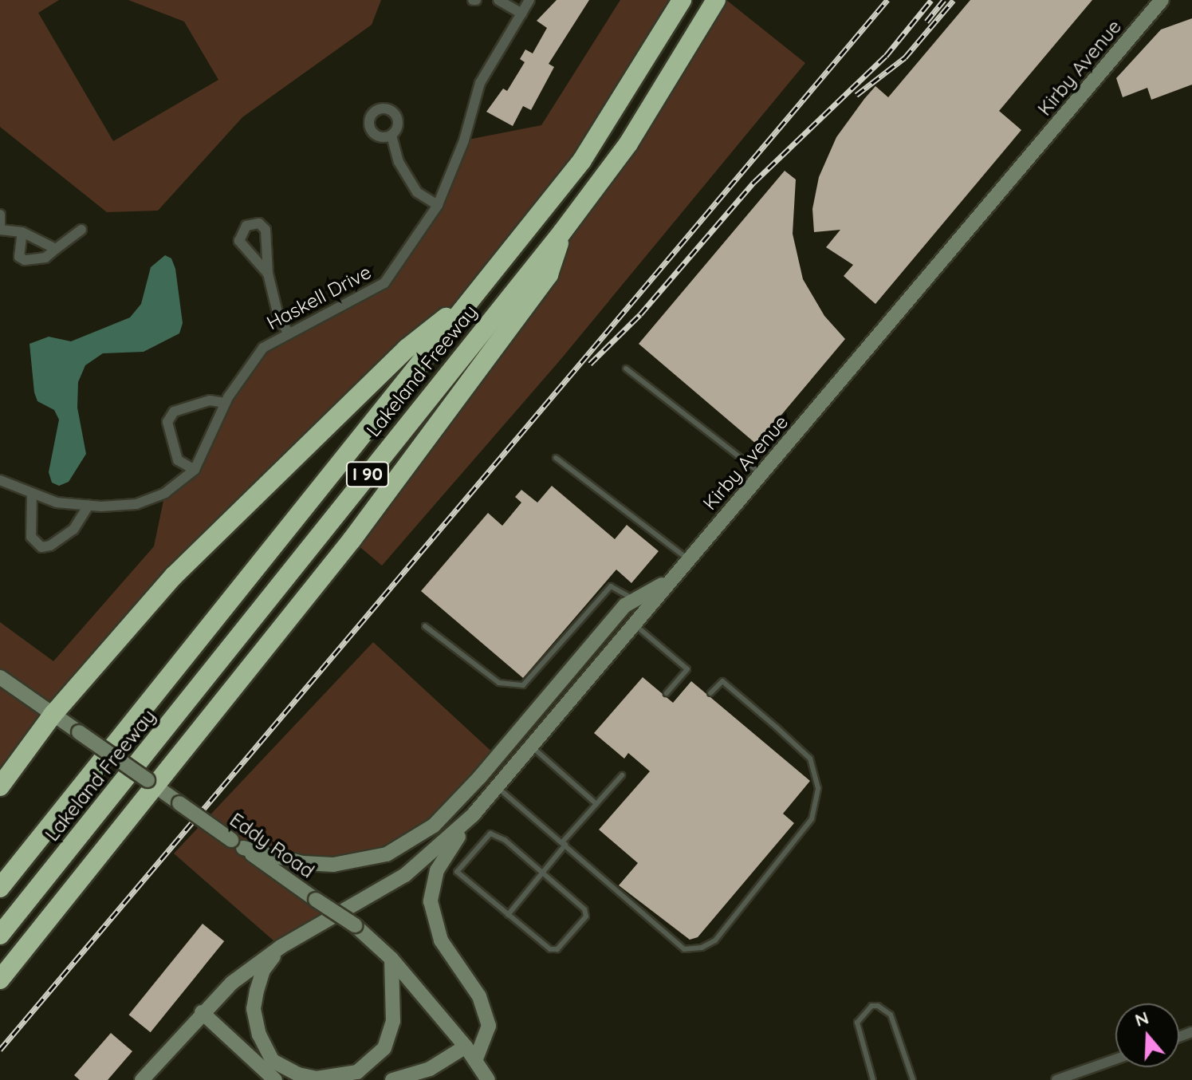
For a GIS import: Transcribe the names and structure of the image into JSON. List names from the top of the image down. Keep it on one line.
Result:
{"streets":{"highway":["Lakeland Freeway","I 90"],"street":["Kirby Avenue","Haskell Drive","Eddy Road"]},"north":"top"}
